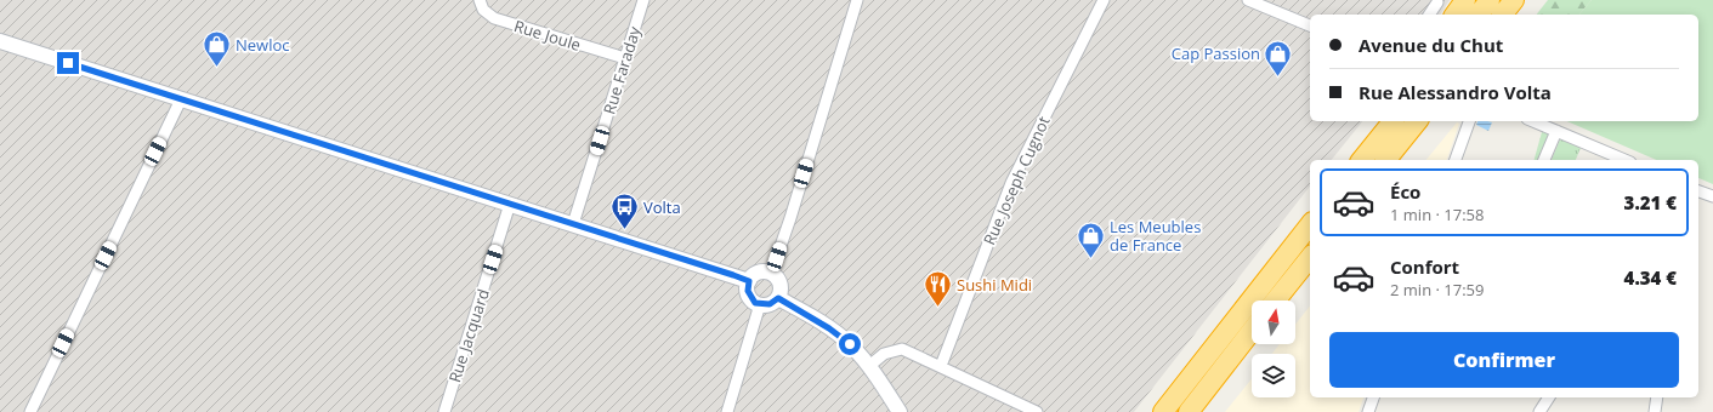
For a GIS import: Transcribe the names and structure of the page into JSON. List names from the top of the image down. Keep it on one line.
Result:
{"streets":{"street":["Rue Joule","Rue Faraday","Rue Joseph Cugnot","Rue Jacquard"]},"crossings":[["Rue Joule","Rue Faraday"]],"places":{"shop":["Newloc","Cap Passion","Les Meubles de France"],"bus stop":["Volta"],"restaurant":["Sushi Midi"]},"north":"top","page":{"banner":["Avenue du Chut","Rue Alessandro Volta"],"list":[{"name":"Éco","note":"1 min · 17:58","value":"3.21 €"},{"name":"Confort","note":"2 min · 17:59","value":"4.34 €"}],"buttons":"Confirmer"}}
